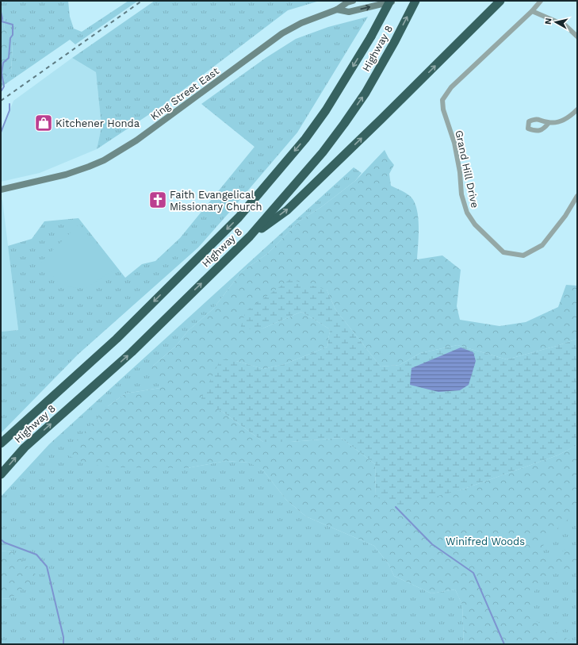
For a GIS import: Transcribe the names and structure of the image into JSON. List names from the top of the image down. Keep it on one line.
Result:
{"streets":{"highway":["Highway 8"],"main road":["King Street East"],"street":["Grand Hill Drive"]},"parks":["Winifred Woods"],"places":{"shop":["Kitchener Honda"],"church":["Faith Evangelical Missionary Church"]},"north":"left"}
